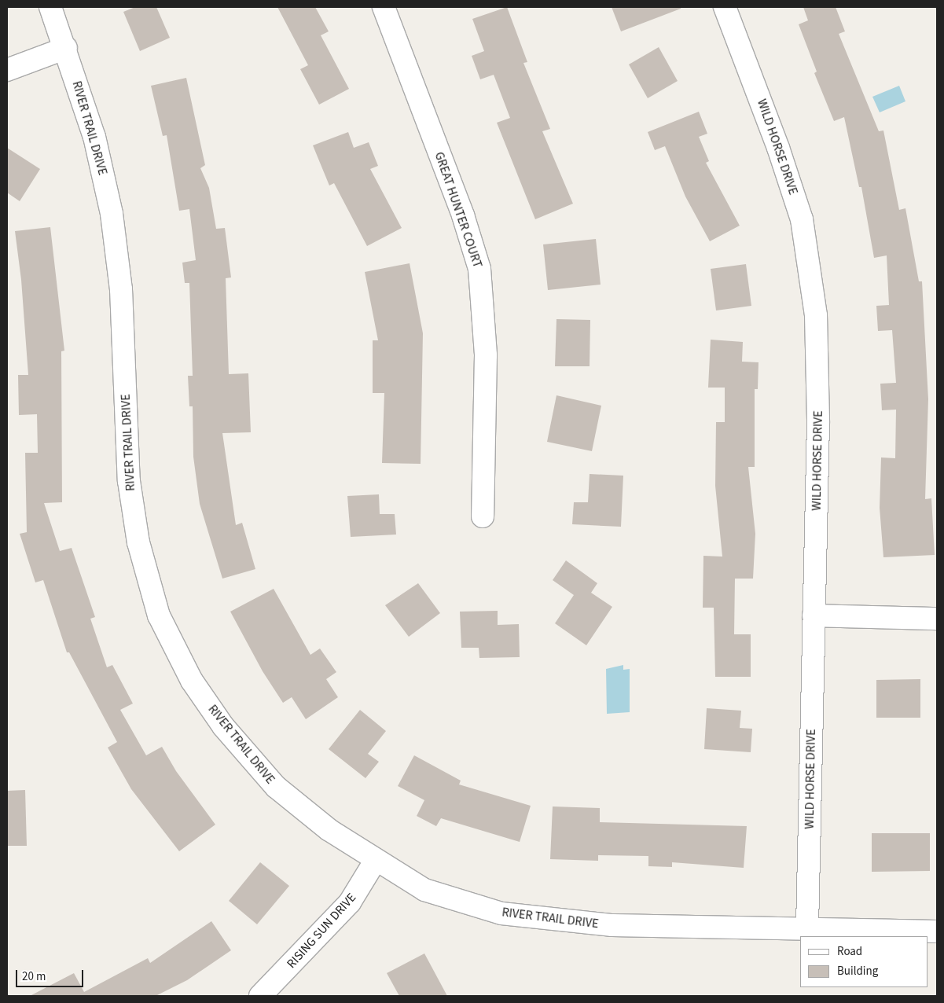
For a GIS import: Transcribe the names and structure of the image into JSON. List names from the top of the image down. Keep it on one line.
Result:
{"streets":{"street":["RIVER TRAIL DRIVE","WILD HORSE DRIVE","GREAT HUNTER COURT","RISING SUN DRIVE"]},"crossings":[["RIVER TRAIL DRIVE","WILD HORSE DRIVE"],["RIVER TRAIL DRIVE","RISING SUN DRIVE"]],"legend":["Road","Building"],"scale_bar":"20 m"}
